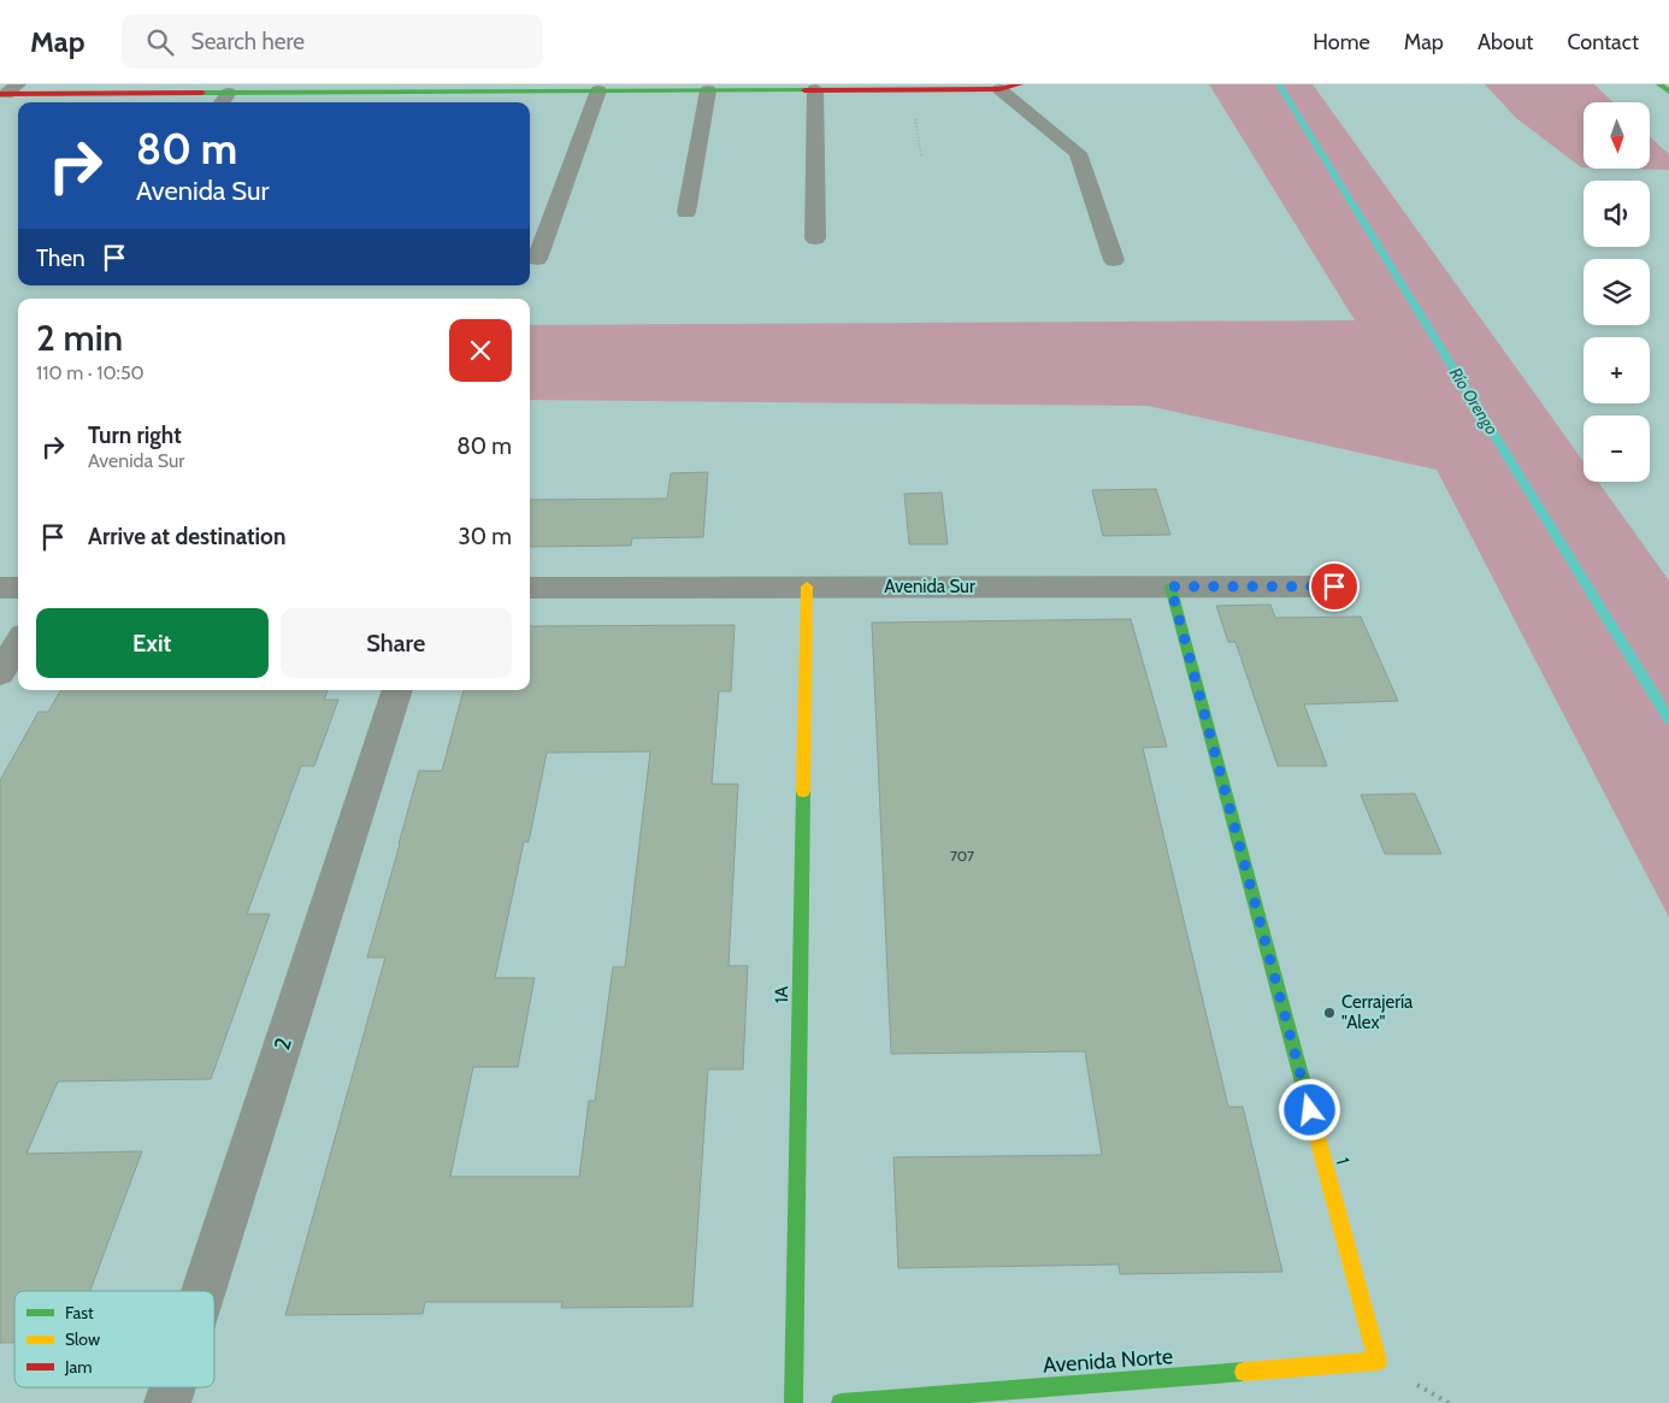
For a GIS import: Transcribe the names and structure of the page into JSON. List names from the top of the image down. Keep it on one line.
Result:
{"streets":{"main road":["1A","1","Avenida Norte"],"street":["Avenida Sur","2"]},"crossings":[["Avenida Sur","1A"],["Avenida Sur","1"],["1","Avenida Norte"]],"water":["Río Orengo"],"places":["Cerrajería \"Alex\""],"house_numbers":["707"],"legend":["Fast","Slow","Jam"],"north":"bottom","page":{"header":"Map","search":"Search here","nav":["Home","Map","About","Contact"],"map_buttons":["+","−"],"turn":["80 m","Avenida Sur"],"then":"Then","heading":["2 min","110 m · 10:50"],"list":[{"name":"Turn right","note":"Avenida Sur","value":"80 m"},{"name":"Arrive at destination","value":"30 m"}],"buttons":["Exit","Share"]}}
